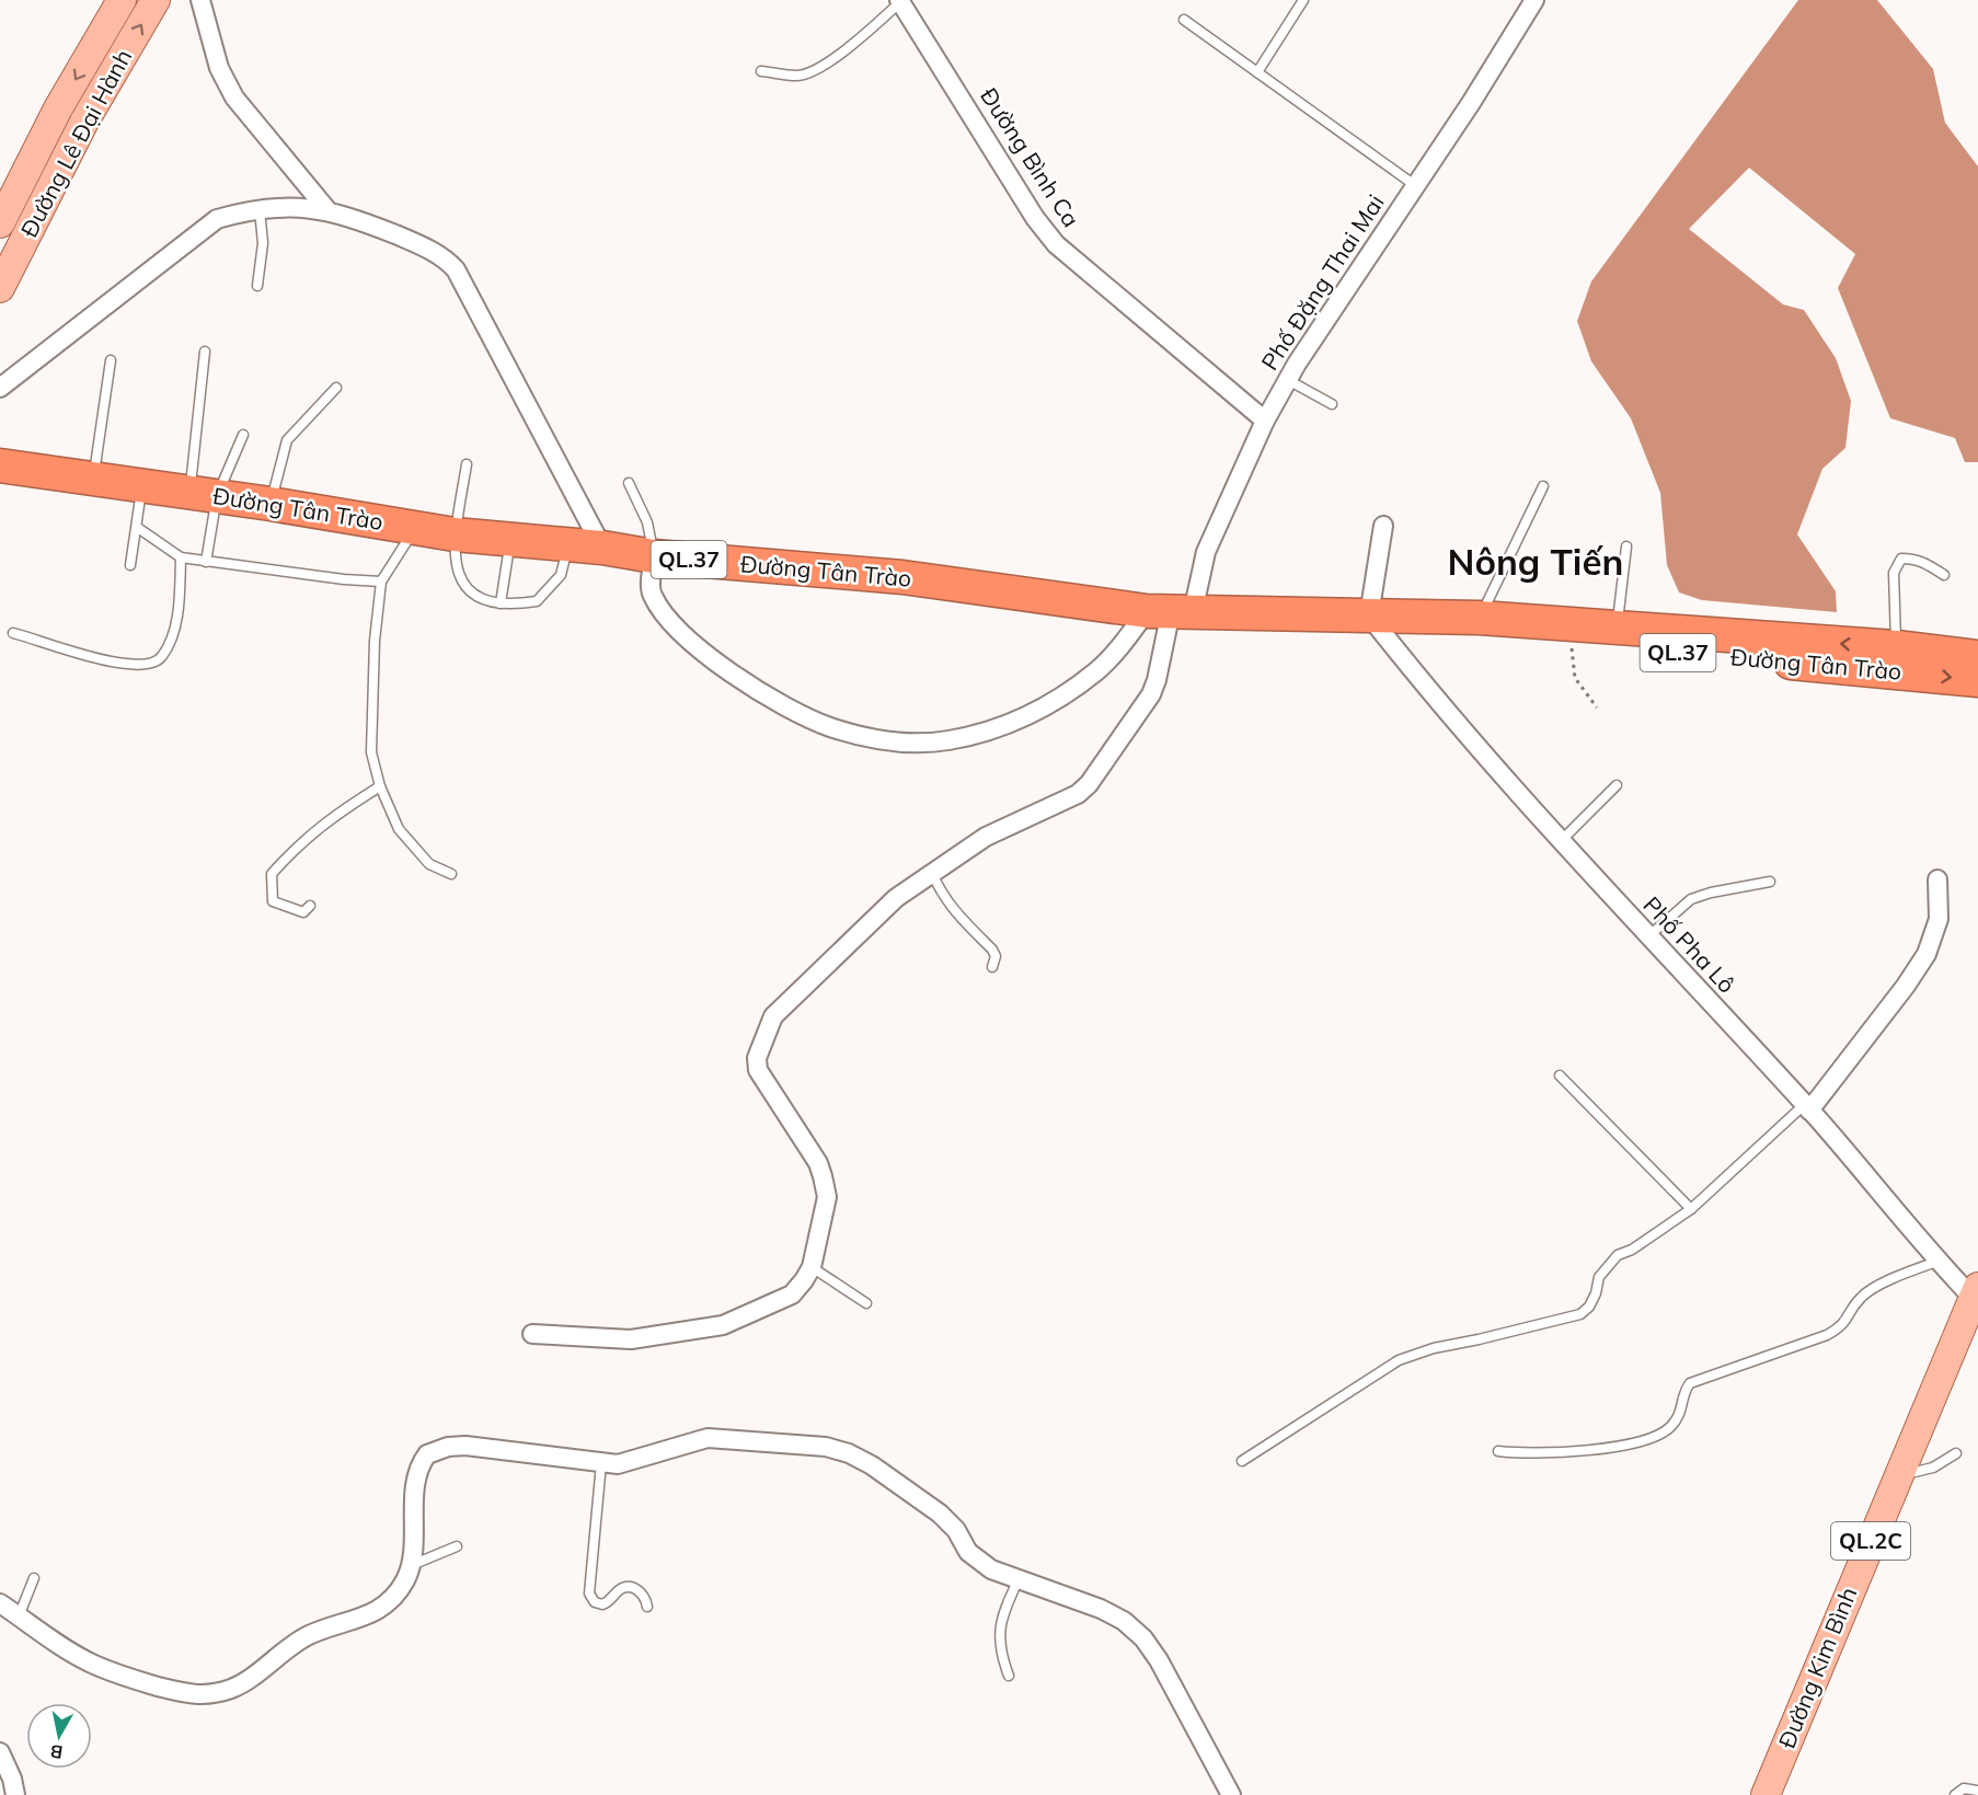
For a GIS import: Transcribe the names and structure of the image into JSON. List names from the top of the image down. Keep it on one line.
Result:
{"streets":{"highway":["Đường Tân Trào","QL.37"],"main road":["Đường Lê Đại Hành","QL.2C","Đường Kim Bình"],"street":["Đường Bình Ca","Phố Đặng Thai Mai","Phố Pha Lô"]},"crossings":[["Đường Bình Ca","Phố Đặng Thai Mai"],["Phố Đặng Thai Mai","Đường Tân Trào"],["Đường Tân Trào","Phố Pha Lô"],["Phố Pha Lô","Đường Kim Bình"]],"districts":["Nông Tiến"],"north":"bottom"}
